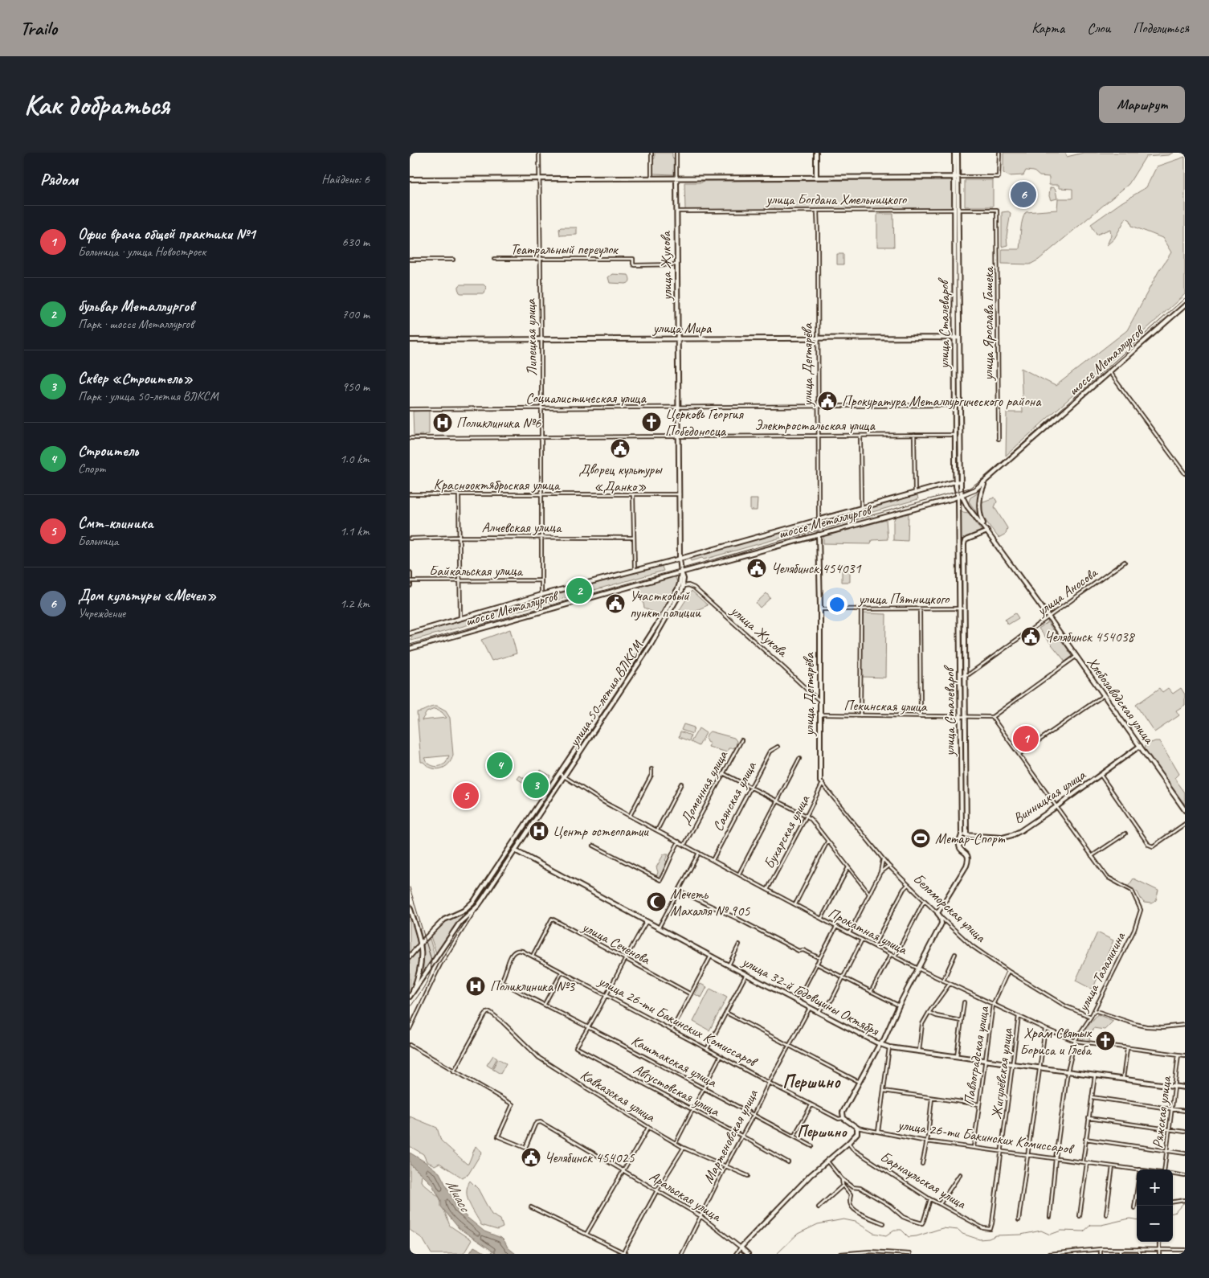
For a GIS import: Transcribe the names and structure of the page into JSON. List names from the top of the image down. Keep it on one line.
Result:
{"streets":{"main road":["улица Богдана Хмельницкого","улица Жукова","улица Сталеваров","улица Мира","шоссе Металлургов","улица Дегтярёва","улица 50-летия ВЛКСМ","Хлебозаводская улица","Винницкая улица","Беломорская улица","улица 32-й Годовщины Октября","улица 26-ти Бакинских Комиссаров","Аральская улица"],"street":["Театральный переулок","улица Ярослава Гашека","Липецкая улица","Социалистическая улица","Электростальская улица","Краснооктябрьская улица","Алчевская улица","Байкальская улица","улица Аносова","улица Пятницкого","Пекинская улица","Доменная улица","Саянская улица","Бухарская улица","Прокатная улица","улица Сеченова","улица Талалихина","Павлоградская улица","Каштакская улица","Жигулёвская улица","Августовская улица","Кавказская улица","Ряжская улица","Мартеновская улица","Барнаульская улица"]},"crossings":[["улица Богдана Хмельницкого","улица Жукова"],["улица Богдана Хмельницкого","улица Ярослава Гашека"],["улица Богдана Хмельницкого","улица Сталеваров"],["улица Богдана Хмельницкого","Липецкая улица"],["улица Богдана Хмельницкого","улица Дегтярёва"],["Театральный переулок","улица Жукова"],["Театральный переулок","Липецкая улица"],["улица Жукова","улица Мира"],["улица Жукова","шоссе Металлургов"],["улица Жукова","улица Дегтярёва"],["улица Жукова","Социалистическая улица"],["улица Жукова","Электростальская улица"],["улица Жукова","Краснооктябрьская улица"],["улица Жукова","улица 50-летия ВЛКСМ"],["улица Сталеваров","улица Мира"],["улица Сталеваров","шоссе Металлургов"],["улица Сталеваров","Социалистическая улица"],["улица Сталеваров","Электростальская улица"],["улица Сталеваров","улица Аносова"],["улица Сталеваров","улица Пятницкого"],["улица Сталеваров","Хлебозаводская улица"],["улица Сталеваров","Пекинская улица"],["улица Сталеваров","Винницкая улица"],["улица Сталеваров","Беломорская улица"],["улица Мира","Липецкая улица"],["улица Мира","улица Дегтярёва"],["Липецкая улица","шоссе Металлургов"],["Липецкая улица","Социалистическая улица"],["Липецкая улица","Электростальская улица"],["Липецкая улица","Краснооктябрьская улица"],["Липецкая улица","Алчевская улица"],["Липецкая улица","Байкальская улица"],["шоссе Металлургов","улица Дегтярёва"],["шоссе Металлургов","улица 50-летия ВЛКСМ"],["шоссе Металлургов","Хлебозаводская улица"],["улица Дегтярёва","Социалистическая улица"],["улица Дегтярёва","Электростальская улица"],["улица Дегтярёва","улица Пятницкого"],["улица Дегтярёва","Пекинская улица"],["улица Дегтярёва","Бухарская улица"],["улица Дегтярёва","Беломорская улица"],["улица Аносова","Хлебозаводская улица"],["улица 50-летия ВЛКСМ","Прокатная улица"],["улица 50-летия ВЛКСМ","улица 32-й Годовщины Октября"],["Хлебозаводская улица","Винницкая улица"],["Доменная улица","Прокатная улица"],["Саянская улица","Прокатная улица"],["Бухарская улица","Беломорская улица"],["Бухарская улица","Прокатная улица"],["Беломорская улица","улица Талалихина"],["Беломорская улица","Павлоградская улица"],["Прокатная улица","улица Талалихина"],["Прокатная улица","Павлоградская улица"],["Прокатная улица","Жигулёвская улица"],["Прокатная улица","Ряжская улица"],["улица Сеченова","улица 26-ти Бакинских Комиссаров"],["улица Талалихина","улица 32-й Годовщины Октября"],["улица Талалихина","улица 26-ти Бакинских Комиссаров"],["улица 32-й Годовщины Октября","Павлоградская улица"],["улица 32-й Годовщины Октября","Жигулёвская улица"],["улица 32-й Годовщины Октября","Ряжская улица"],["улица 32-й Годовщины Октября","Мартеновская улица"],["улица 26-ти Бакинских Комиссаров","Павлоградская улица"],["улица 26-ти Бакинских Комиссаров","Каштакская улица"],["улица 26-ти Бакинских Комиссаров","Жигулёвская улица"],["улица 26-ти Бакинских Комиссаров","Мартеновская улица"],["Каштакская улица","Августовская улица"],["Каштакская улица","Мартеновская улица"],["Жигулёвская улица","Барнаульская улица"],["Августовская улица","Мартеновская улица"],["Кавказская улица","Мартеновская улица"],["Кавказская улица","Аральская улица"],["Мартеновская улица","Аральская улица"]],"districts":["Першино","Першино"],"water":["Миасс"],"places":{"public building":["Прокуратура Металлургического района","Дворец культуры «Данко»","Челябинск 454031","Участковый пункт полиции","Челябинск 454038","Челябинск 454025"],"church":["Церковь Георгия Победоносца","Храм Святых Бориса и Глеба"],"hospital":["Поликлиника №6","Центр остеопатии","Поликлиника №3"],"sports":["Метар-Спорт"],"mosque":["Мечеть Махалля № 905"]},"page":{"header":"Trailo","nav":["Карта","Слои","Поделиться"],"buttons":"Маршрут","title":"Как добраться","heading":["Рядом","Найдено: 6"],"pins":["6","2","1","4","3","5"],"list":[{"mark":"1","name":"Офис врача общей практики №1","note":"Больница · улица Новостроек","value":"630 m"},{"mark":"2","name":"бульвар Металлургов","note":"Парк · шоссе Металлургов","value":"700 m"},{"mark":"3","name":"Сквер «Cтроитель»","note":"Парк · улица 50-летия ВЛКСМ","value":"950 m"},{"mark":"4","name":"Cтроитель","note":"Спорт","value":"1.0 km"},{"mark":"5","name":"Смт-клиника","note":"Больница","value":"1.1 km"},{"mark":"6","name":"Дом культуры «Мечел»","note":"Учреждение","value":"1.2 km"}],"map_buttons":["+","−"]}}
